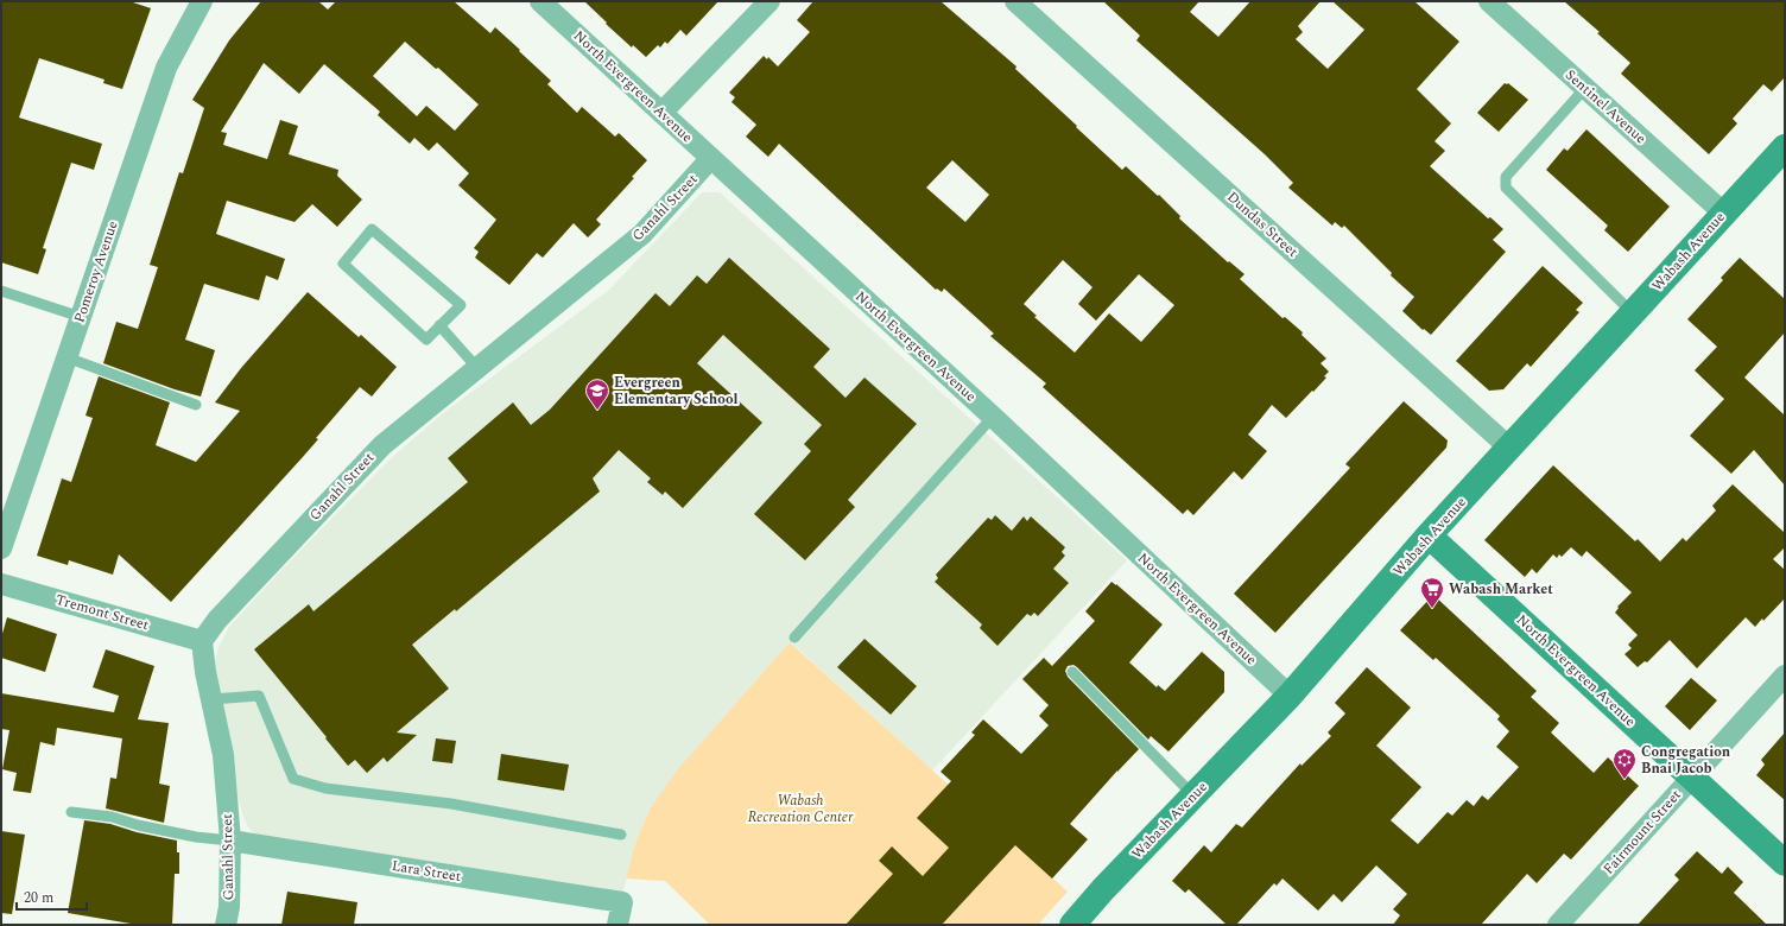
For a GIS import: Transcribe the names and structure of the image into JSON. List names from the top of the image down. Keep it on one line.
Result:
{"streets":{"street":["North Evergreen Avenue","Sentinel Avenue","Ganahl Street","Dundas Street","Wabash Avenue","Pomeroy Avenue","Tremont Street","Fairmount Street","Lara Street"]},"crossings":[["North Evergreen Avenue","Ganahl Street"],["North Evergreen Avenue","Wabash Avenue"],["North Evergreen Avenue","Fairmount Street"],["Sentinel Avenue","Wabash Avenue"],["Ganahl Street","Tremont Street"],["Ganahl Street","Lara Street"],["Dundas Street","Wabash Avenue"]],"parks":["Wabash Recreation Center"],"places":{"school or university":["Evergreen Elementary School"],"supermarket":["Wabash Market"],"synagogue":["Congregation Bnai Jacob"]},"scale_bar":"20 m"}
